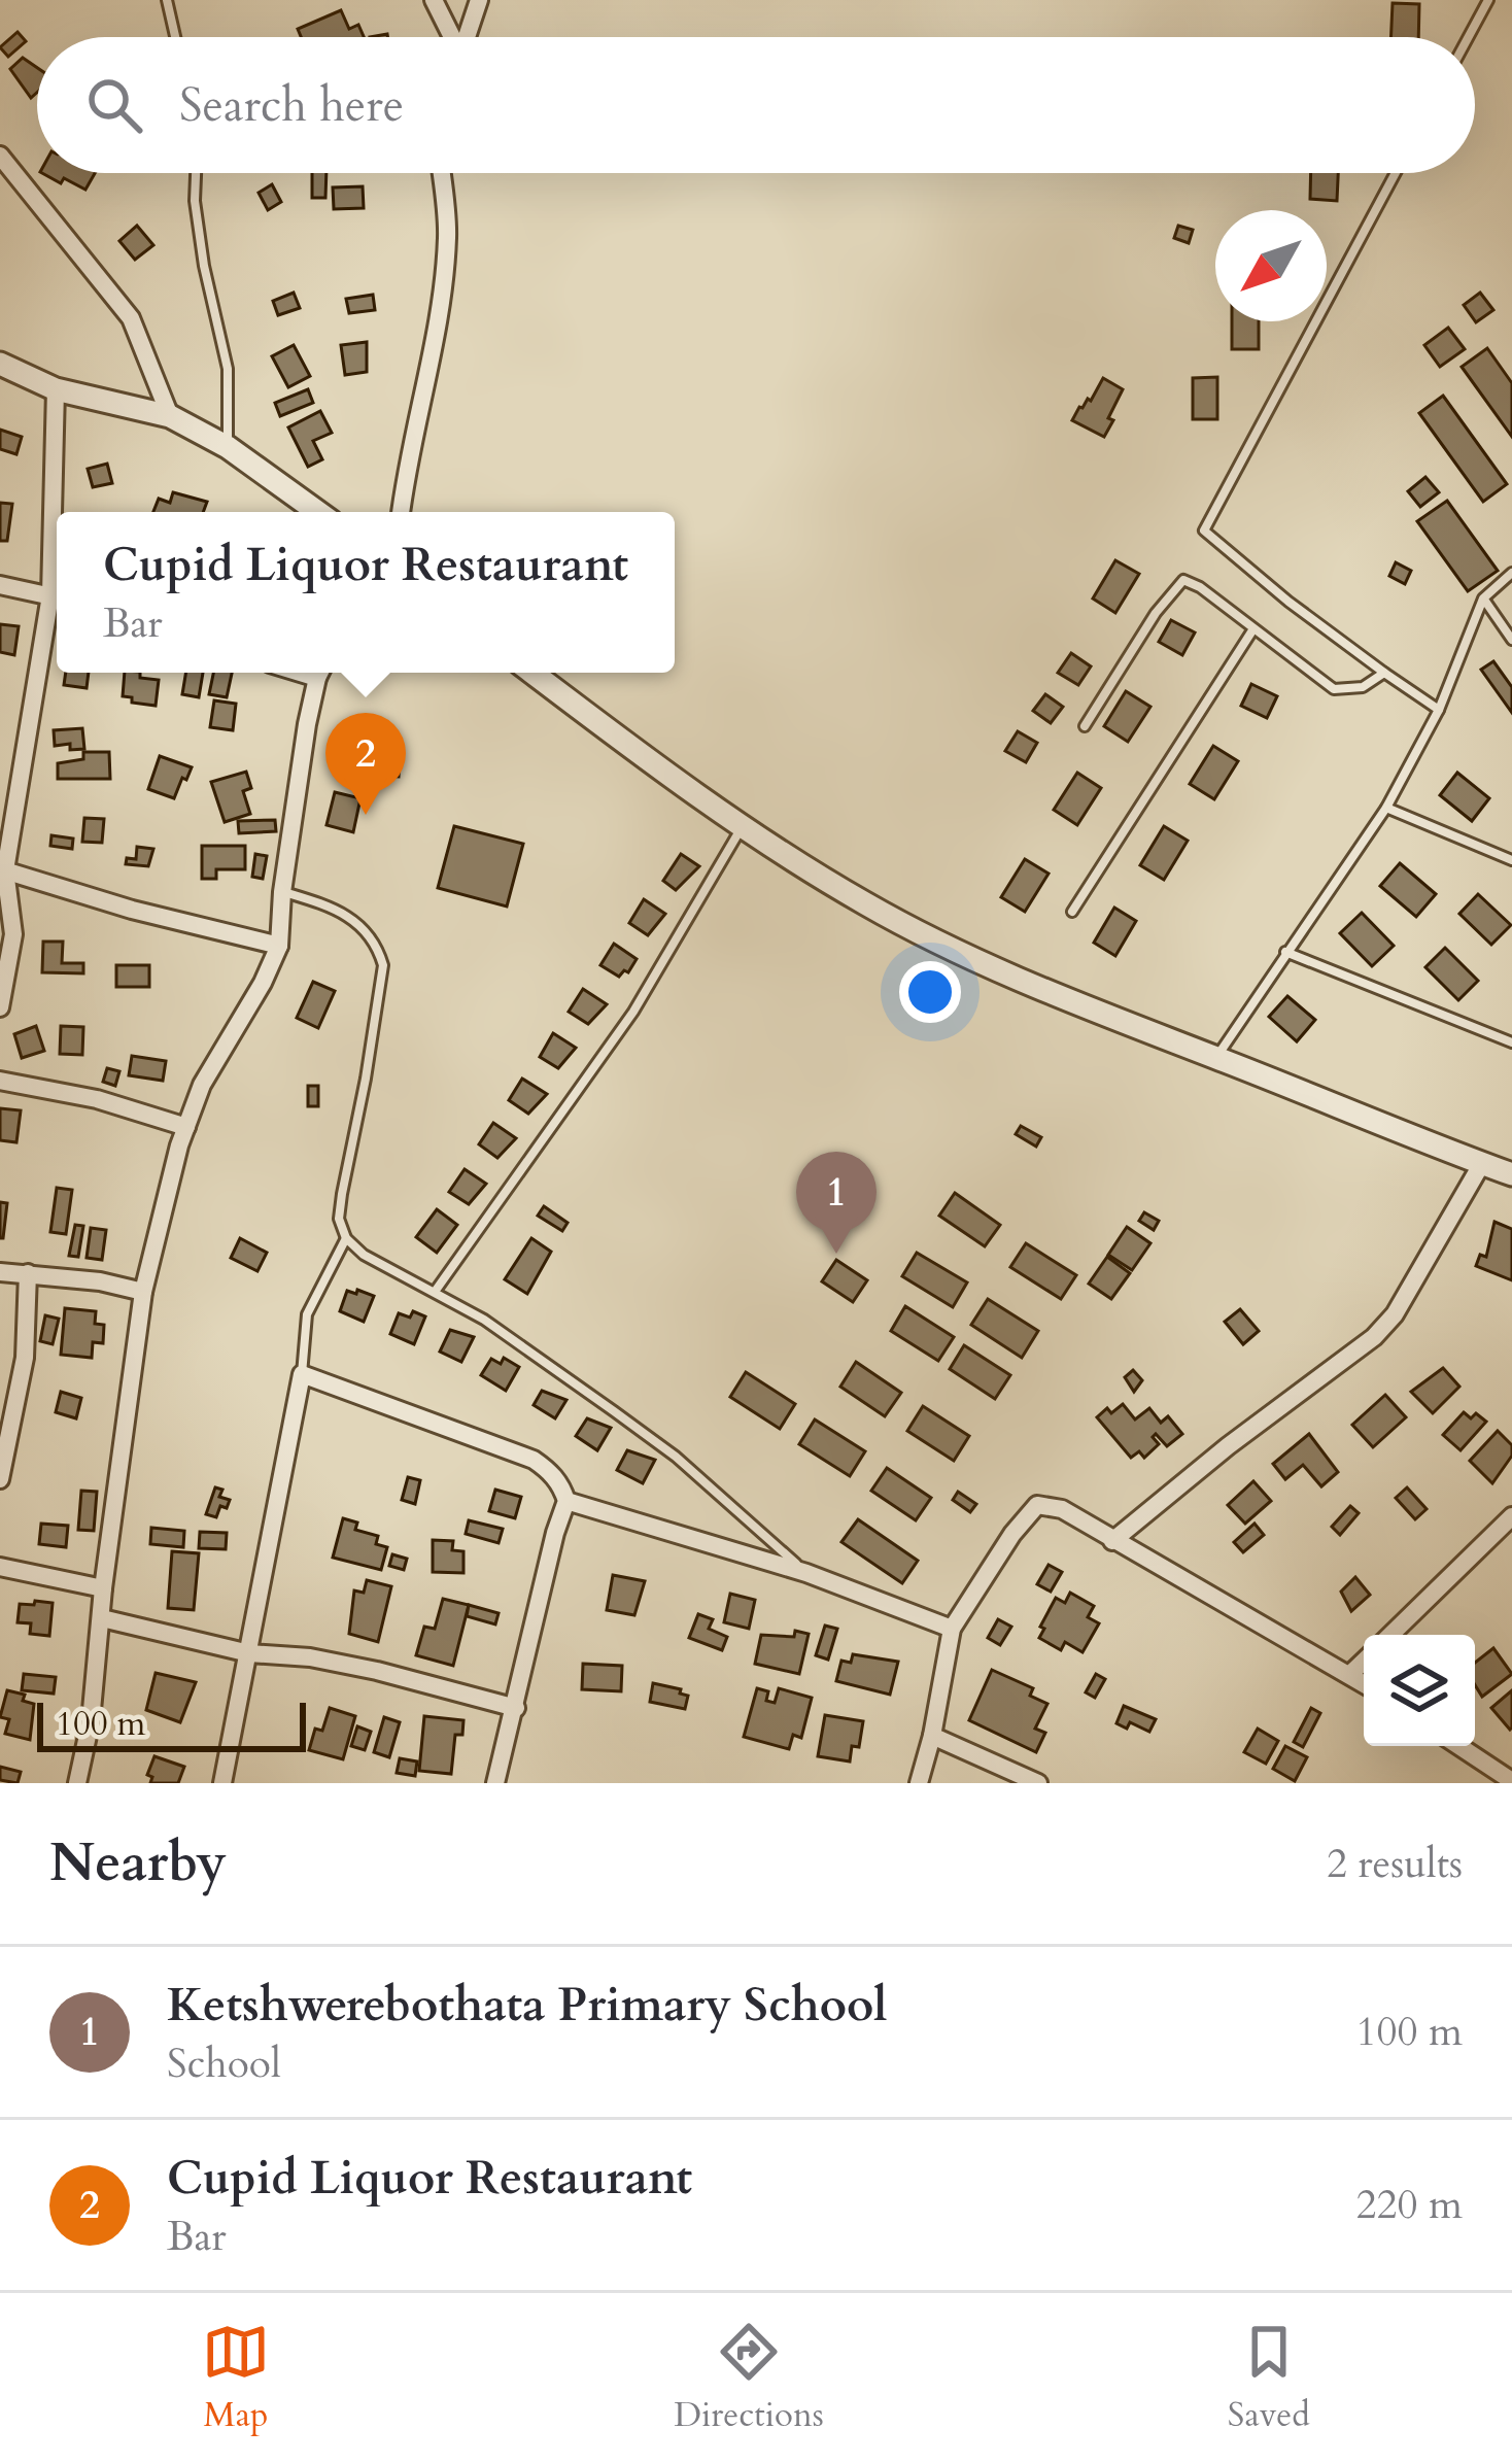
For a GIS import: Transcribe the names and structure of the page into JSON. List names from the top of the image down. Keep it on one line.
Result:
{"scale_bar":"100 m","north":"bottom left","page":{"search":"Search here","popup":["Cupid Liquor Restaurant","Bar"],"pins":["2","1"],"scale":"100 m","heading":["Nearby","2 results"],"list":[{"mark":"1","name":"Ketshwerebothata Primary School","note":"School","value":"100 m"},{"mark":"2","name":"Cupid Liquor Restaurant","note":"Bar","value":"220 m"}],"nav":["Map","Directions","Saved"]}}
